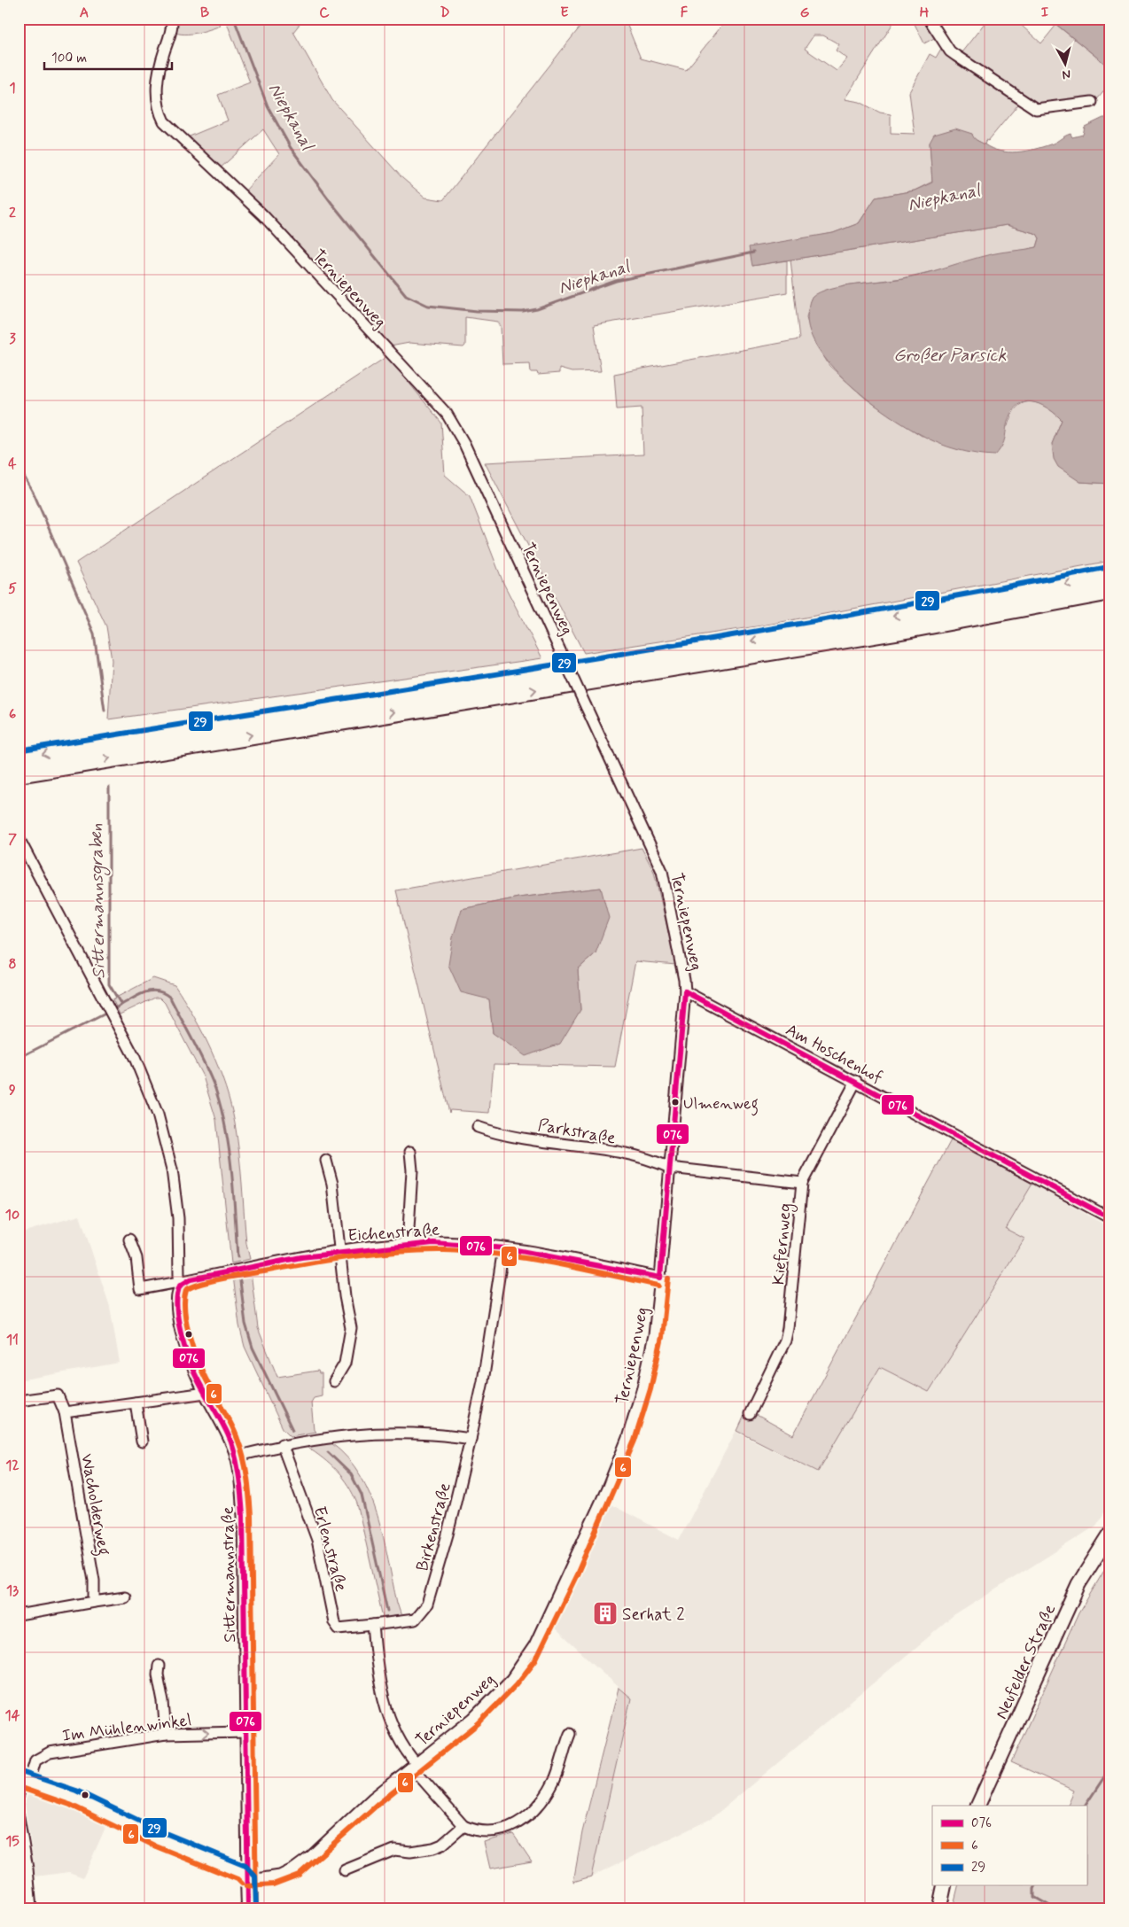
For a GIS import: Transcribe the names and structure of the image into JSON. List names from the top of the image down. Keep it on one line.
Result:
{"streets":{"main road":["Neufelder Straße"],"street":["Terniepenweg","Am Hoschenhof","Parkstraße","Eichenstraße","Kiefernweg","Wacholderweg","Birkenstraße","Erlenstraße","Sittermannstraße","Im Mühlenwinkel"]},"crossings":[["Terniepenweg","Am Hoschenhof"],["Terniepenweg","Parkstraße"],["Terniepenweg","Eichenstraße"],["Terniepenweg","Sittermannstraße"],["Am Hoschenhof","Kiefernweg"],["Eichenstraße","Birkenstraße"],["Eichenstraße","Sittermannstraße"],["Birkenstraße","Erlenstraße"],["Sittermannstraße","Im Mühlenwinkel"]],"water":["Niepkanal","Großer Parsick","Sittermannsgraben"],"places":{"other":["Ulmenweg"],"building":["Serhat 2"]},"lines":["transit line 29","transit line 076","transit line 6"],"legend":["076","6","29"],"scale_bar":"100 m","north":"bottom","grid":{"columns":["A","B","C","D","E","F","G","H","I"],"rows":["1","2","3","4","5","6","7","8","9","10","11","12","13","14","15"]}}
